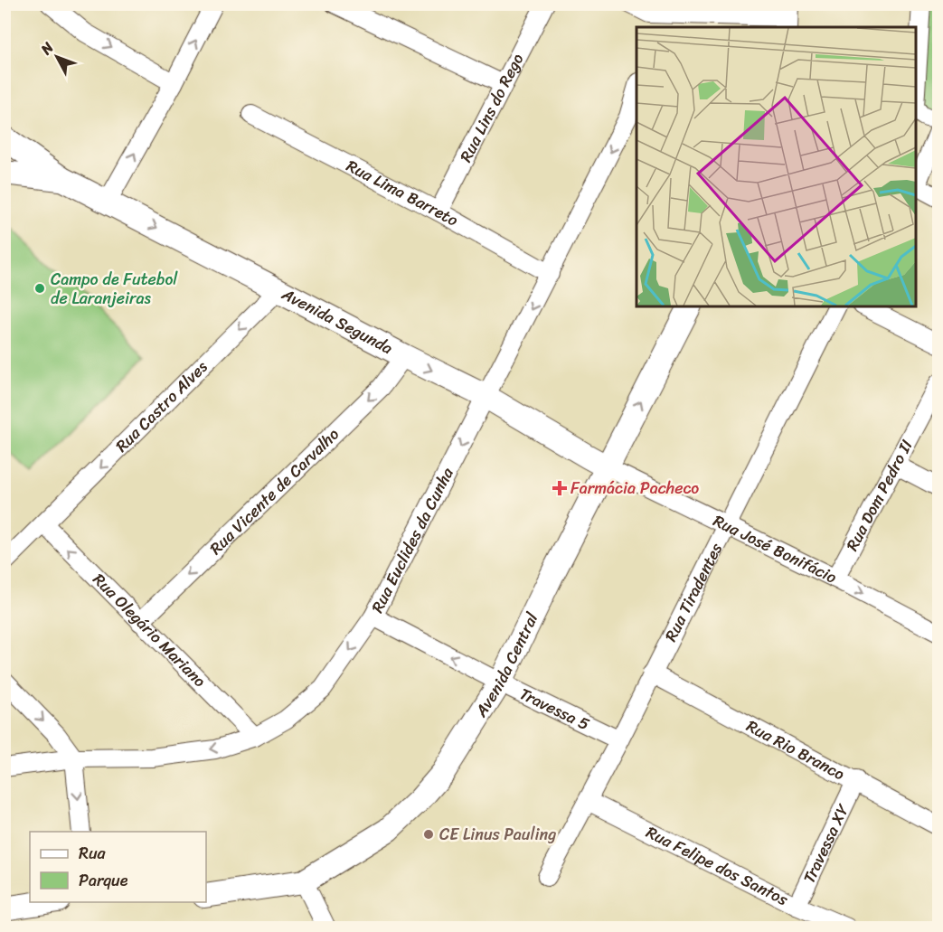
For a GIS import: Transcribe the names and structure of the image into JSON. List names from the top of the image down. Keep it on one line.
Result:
{"streets":{"street":["Rua Lins do Rego","Rua Lima Barreto","Avenida Segunda","Rua Castro Alves","Rua Vicente de Carvalho","Rua Dom Pedro II","Rua Euclides da Cunha","Rua José Bonifácio","Rua Tiradentes","Rua Olegário Mariano","Avenida Central","Travessa 5","Rua Rio Branco","Travessa XY","Rua Felipe dos Santos"]},"crossings":[["Rua Lins do Rego","Rua Lima Barreto"],["Rua Lima Barreto","Rua Euclides da Cunha"],["Avenida Segunda","Rua Castro Alves"],["Avenida Segunda","Rua Vicente de Carvalho"],["Avenida Segunda","Rua Euclides da Cunha"],["Avenida Segunda","Rua José Bonifácio"],["Avenida Segunda","Avenida Central"],["Rua Castro Alves","Rua Olegário Mariano"],["Rua Vicente de Carvalho","Rua Olegário Mariano"],["Rua Dom Pedro II","Rua José Bonifácio"],["Rua Euclides da Cunha","Rua Olegário Mariano"],["Rua Euclides da Cunha","Travessa 5"],["Rua José Bonifácio","Rua Tiradentes"],["Rua José Bonifácio","Avenida Central"],["Rua Tiradentes","Travessa 5"],["Rua Tiradentes","Rua Rio Branco"],["Rua Tiradentes","Rua Felipe dos Santos"],["Avenida Central","Travessa 5"],["Rua Rio Branco","Travessa XY"],["Travessa XY","Rua Felipe dos Santos"]],"one_way":["Avenida Segunda","Rua Castro Alves","Rua Vicente de Carvalho","Rua Euclides da Cunha","Travessa 5"],"places":{"other":["Campo de Futebol de Laranjeiras","CE Linus Pauling"],"health":["Farmácia Pacheco"]},"legend":["Rua","Parque"],"north":"top left"}
